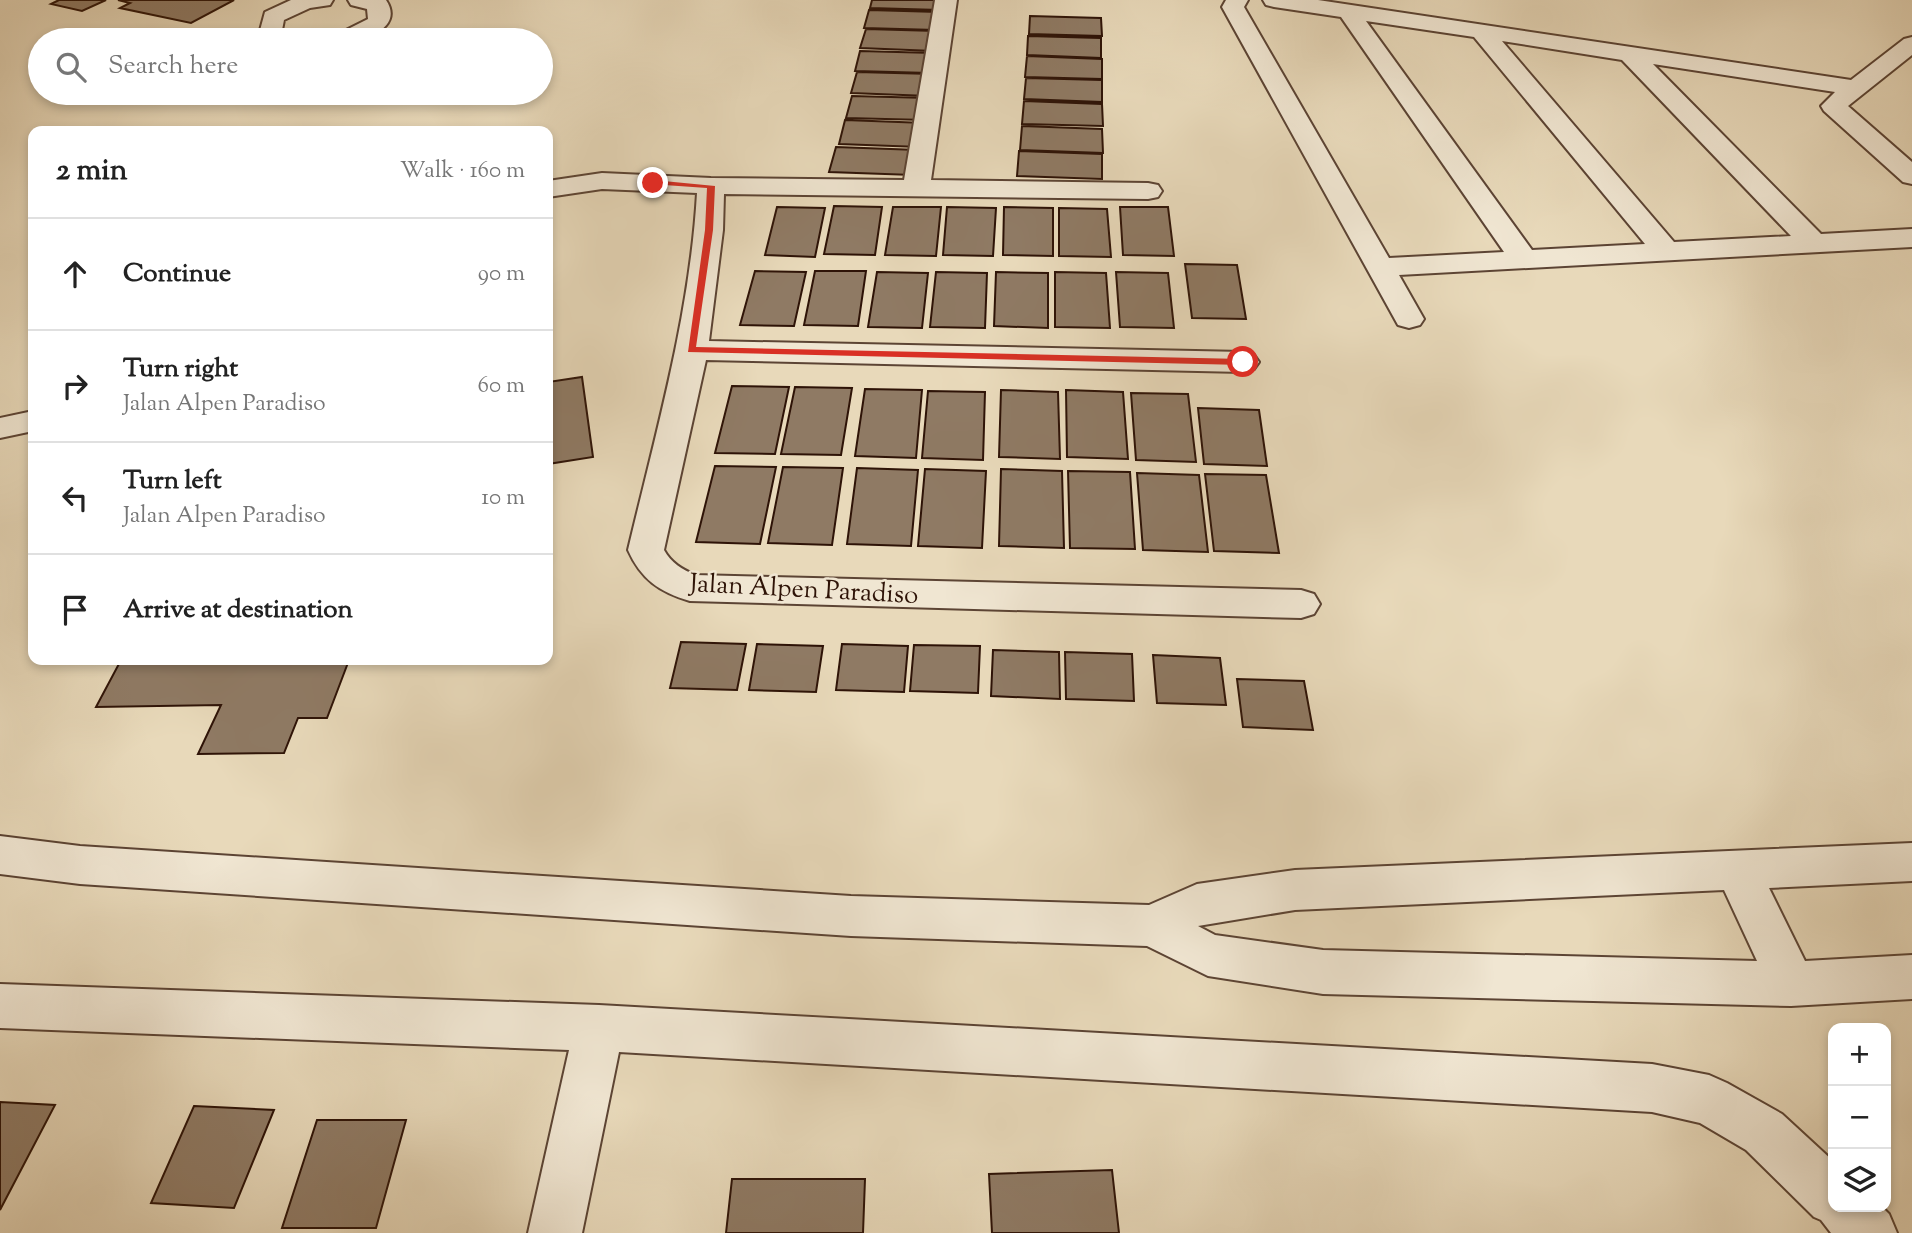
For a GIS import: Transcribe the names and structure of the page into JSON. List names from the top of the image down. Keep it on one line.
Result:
{"streets":{"street":["Jalan Alpen Paradiso"]},"page":{"search":"Search here","heading":["2 min","Walk · 160 m"],"list":[["Continue","90 m"],["Turn right","Jalan Alpen Paradiso","60 m"],["Turn left","Jalan Alpen Paradiso","10 m"],"Arrive at destination"],"map_buttons":["+","−"]}}
